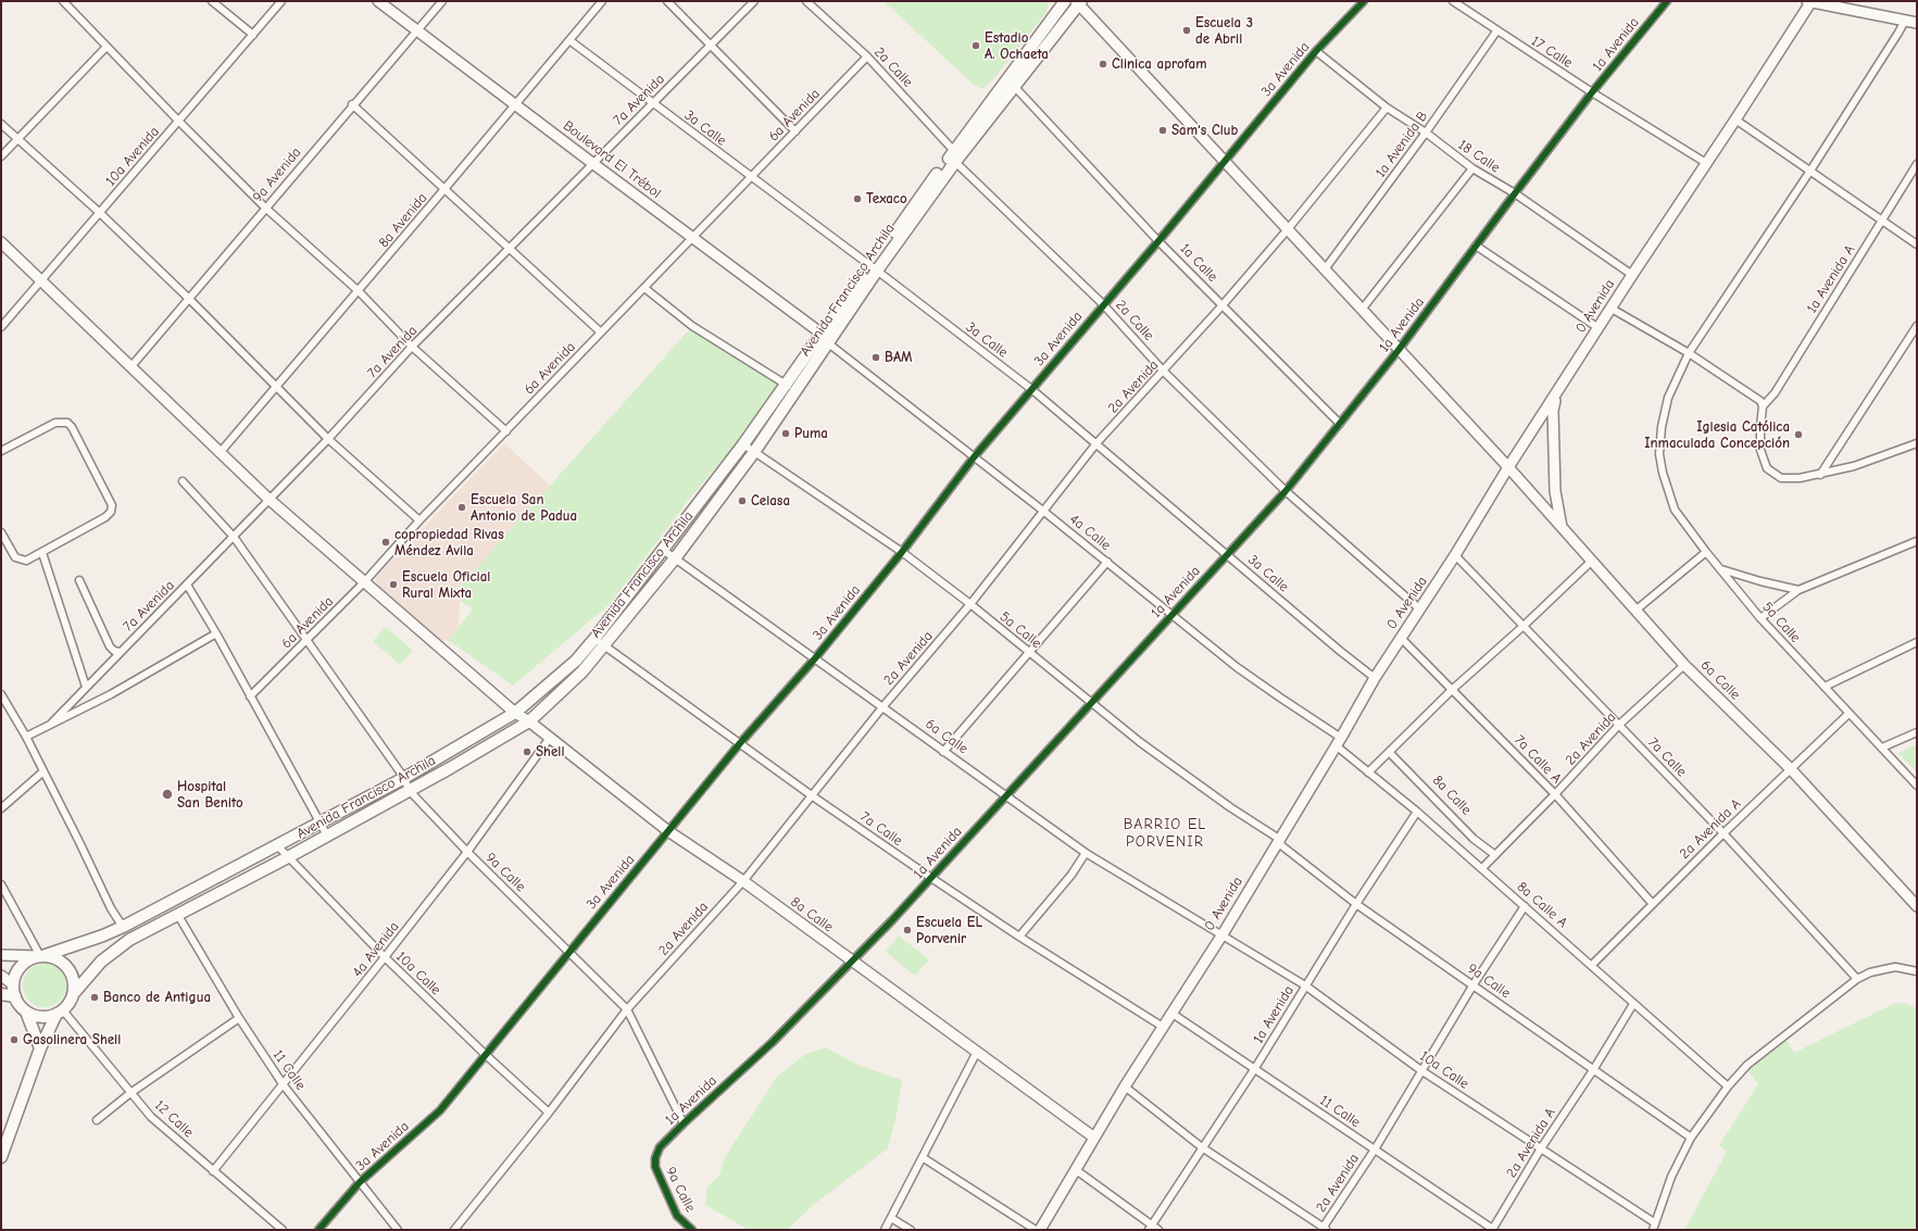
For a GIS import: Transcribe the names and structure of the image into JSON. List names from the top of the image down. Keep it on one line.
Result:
{"streets":{"main road":["Avenida Francisco Archila"],"street":["1a Avenida","17 Calle","2a Calle","3a Avenida","7a Avenida","6a Avenida","3a Calle","1a Avenida B","10a Avenida","18 Calle","Boulevard El Trébol","9a Avenida","8a Avenida","1a Calle","1a Avenida A","0 Avenida","2a Avenida","4a Calle","5a Calle","6a Calle","7a Calle","7a Calle A","8a Calle","2a Avenida A","9a Calle","8a Calle A","4a Avenida","10a Calle","11 Calle","12 Calle"]},"crossings":[["1a Avenida","17 Calle"],["1a Avenida","2a Calle"],["1a Avenida","3a Calle"],["1a Avenida","18 Calle"],["1a Avenida","1a Calle"],["1a Avenida","4a Calle"],["1a Avenida","5a Calle"],["1a Avenida","6a Calle"],["1a Avenida","7a Calle"],["1a Avenida","8a Calle"],["1a Avenida","9a Calle"],["1a Avenida","8a Calle A"],["1a Avenida","10a Calle"],["1a Avenida","11 Calle"],["17 Calle","1a Avenida B"],["17 Calle","0 Avenida"],["2a Calle","3a Avenida"],["2a Calle","6a Avenida"],["2a Calle","Avenida Francisco Archila"],["2a Calle","0 Avenida"],["2a Calle","2a Avenida"],["3a Avenida","3a Calle"],["3a Avenida","18 Calle"],["3a Avenida","1a Calle"],["3a Avenida","4a Calle"],["3a Avenida","5a Calle"],["3a Avenida","6a Calle"],["3a Avenida","7a Calle"],["3a Avenida","8a Calle"],["3a Avenida","9a Calle"],["3a Avenida","10a Calle"],["3a Avenida","11 Calle"],["7a Avenida","3a Calle"],["7a Avenida","Boulevard El Trébol"],["7a Avenida","8a Calle"],["6a Avenida","3a Calle"],["6a Avenida","Boulevard El Trébol"],["6a Avenida","8a Calle"],["3a Calle","8a Avenida"],["3a Calle","Avenida Francisco Archila"],["3a Calle","0 Avenida"],["3a Calle","2a Avenida"],["1a Avenida B","18 Calle"],["1a Avenida B","6a Calle"],["10a Avenida","8a Calle"],["18 Calle","0 Avenida"],["18 Calle","2a Avenida"],["Boulevard El Trébol","9a Avenida"],["Boulevard El Trébol","8a Avenida"],["Boulevard El Trébol","Avenida Francisco Archila"],["Boulevard El Trébol","4a Calle"],["9a Avenida","8a Calle"],["8a Avenida","8a Calle"],["1a Calle","Avenida Francisco Archila"],["1a Calle","2a Avenida"],["Avenida Francisco Archila","4a Calle"],["Avenida Francisco Archila","5a Calle"],["Avenida Francisco Archila","6a Calle"],["Avenida Francisco Archila","7a Calle"],["Avenida Francisco Archila","8a Calle"],["Avenida Francisco Archila","9a Calle"],["Avenida Francisco Archila","10a Calle"],["Avenida Francisco Archila","11 Calle"],["Avenida Francisco Archila","12 Calle"],["0 Avenida","4a Calle"],["0 Avenida","5a Calle"],["0 Avenida","6a Calle"],["0 Avenida","7a Calle"],["0 Avenida","7a Calle A"],["0 Avenida","8a Calle"],["0 Avenida","9a Calle"],["0 Avenida","8a Calle A"],["0 Avenida","10a Calle"],["0 Avenida","11 Calle"],["2a Avenida","4a Calle"],["2a Avenida","5a Calle"],["2a Avenida","6a Calle"],["2a Avenida","7a Calle"],["2a Avenida","7a Calle A"],["2a Avenida","8a Calle"],["2a Avenida","9a Calle"],["2a Avenida","8a Calle A"],["2a Avenida","10a Calle"],["2a Avenida","11 Calle"],["4a Calle","8a Calle A"],["5a Calle","2a Avenida A"],["5a Calle","9a Calle"],["6a Calle","2a Avenida A"],["6a Calle","10a Calle"],["7a Calle","2a Avenida A"],["7a Calle A","2a Avenida A"],["8a Calle","4a Avenida"],["2a Avenida A","9a Calle"],["2a Avenida A","8a Calle A"],["2a Avenida A","10a Calle"],["2a Avenida A","11 Calle"],["9a Calle","4a Avenida"],["4a Avenida","10a Calle"],["4a Avenida","11 Calle"],["4a Avenida","12 Calle"]],"districts":["BARRIO EL PORVENIR"],"places":["Escuela 3 de Abril","Estadio A. Ochaeta","Clinica aprofam","Sam's Club","Texaco","BAM","Puma","Iglesia Católica Inmaculada Concepción","Celasa","Escuela San Antonio de Padua","copropiedad Rivas Méndez Avila","Escuela Oficial Rural Mixta","Shell","Hospital San Benito","Escuela EL Porvenir","Banco de Antigua","Gasolinera Shell"]}
